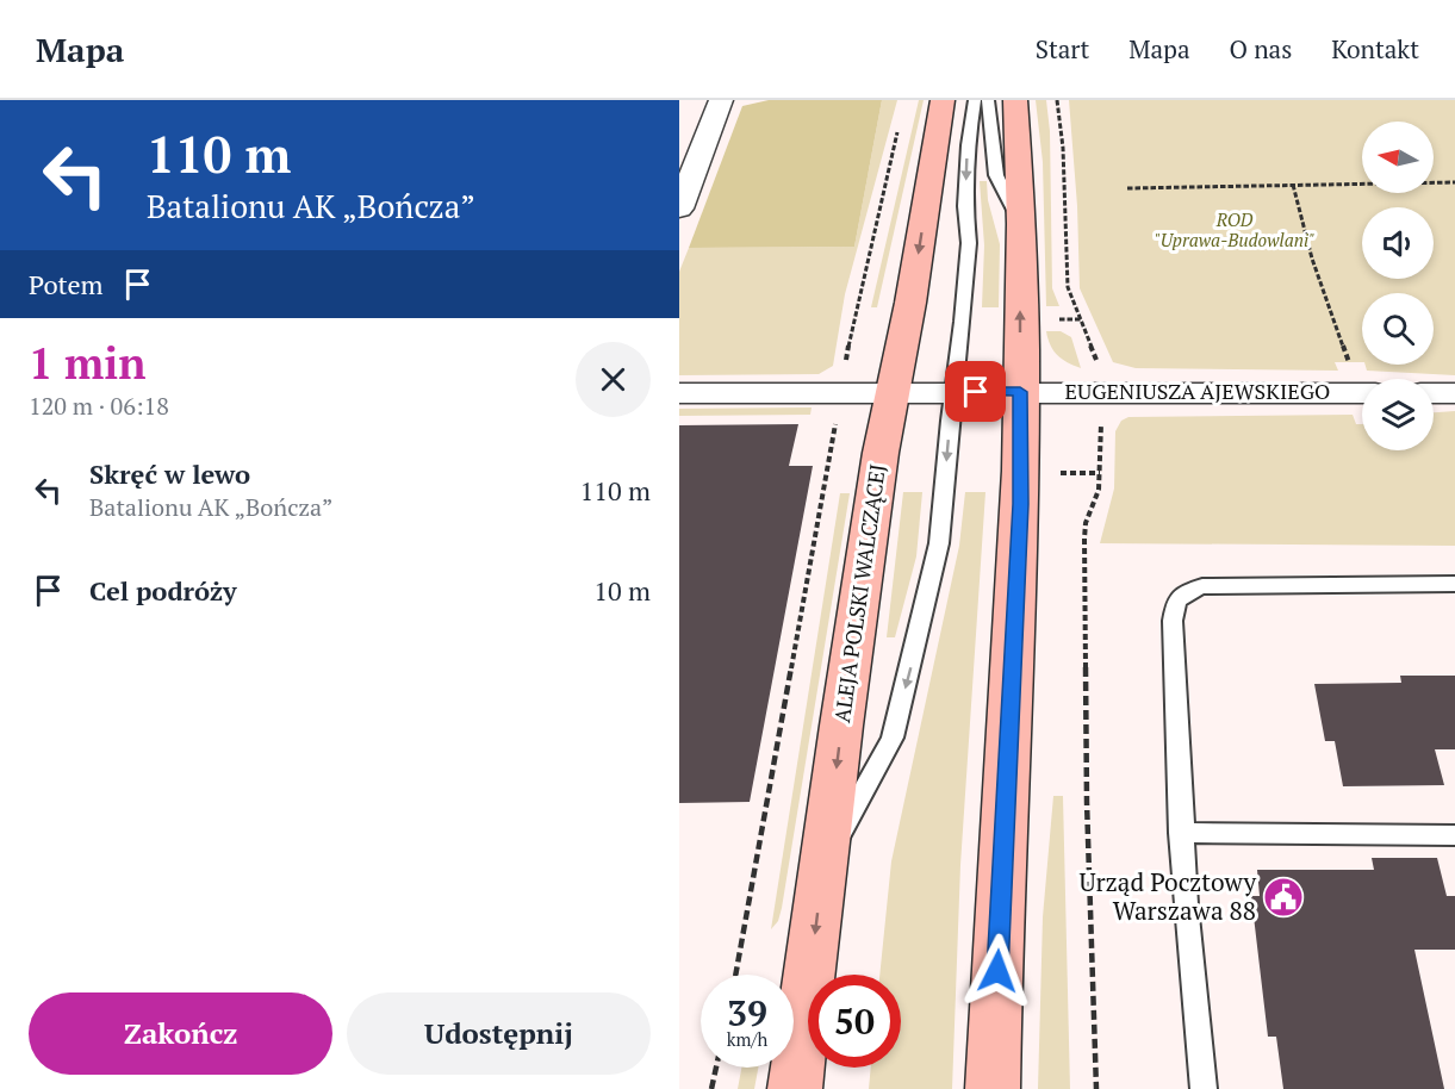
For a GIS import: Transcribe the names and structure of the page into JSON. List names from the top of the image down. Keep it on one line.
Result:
{"streets":{"main road":["ALEJA POLSKI WALCZĄCEJ"],"street":["EUGENIUSZA AJEWSKIEGO"]},"crossings":[["EUGENIUSZA AJEWSKIEGO","ALEJA POLSKI WALCZĄCEJ"]],"parks":["ROD \"Uprawa-Budowlani\""],"places":{"public building":["Urząd Pocztowy Warszawa 88"]},"north":"left","page":{"header":"Mapa","nav":["Start","Mapa","O nas","Kontakt"],"turn":["110 m","Batalionu AK „Bończa”"],"then":"Potem","heading":["1 min","120 m · 06:18"],"list":[{"name":"Skręć w lewo","note":"Batalionu AK „Bończa”","value":"110 m"},{"name":"Cel podróży","value":"10 m"}],"speed":"39 km/h","limit":"50","buttons":["Zakończ","Udostępnij"]}}
